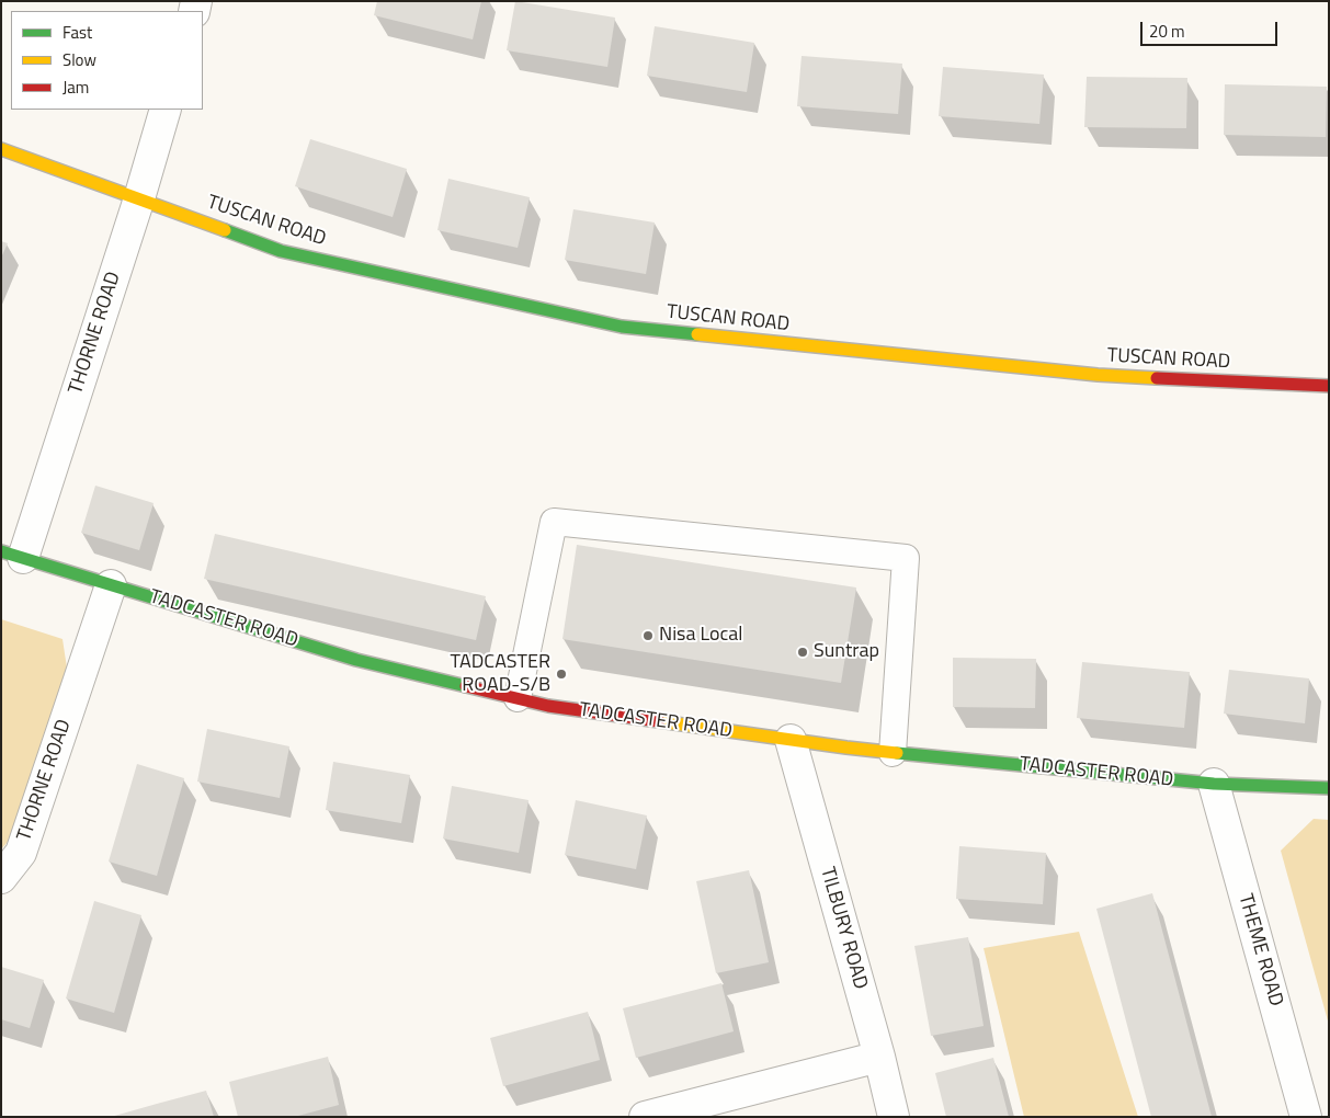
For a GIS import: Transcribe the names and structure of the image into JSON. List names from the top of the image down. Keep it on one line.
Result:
{"streets":{"street":["TUSCAN ROAD","THORNE ROAD","TADCASTER ROAD","TILBURY ROAD","THEME ROAD"]},"crossings":[["TUSCAN ROAD","THORNE ROAD"],["THORNE ROAD","TADCASTER ROAD"],["TADCASTER ROAD","TILBURY ROAD"],["TADCASTER ROAD","THEME ROAD"]],"places":["Nisa Local","Suntrap","TADCASTER ROAD-S/B"],"legend":["Fast","Slow","Jam"],"scale_bar":"20 m"}
